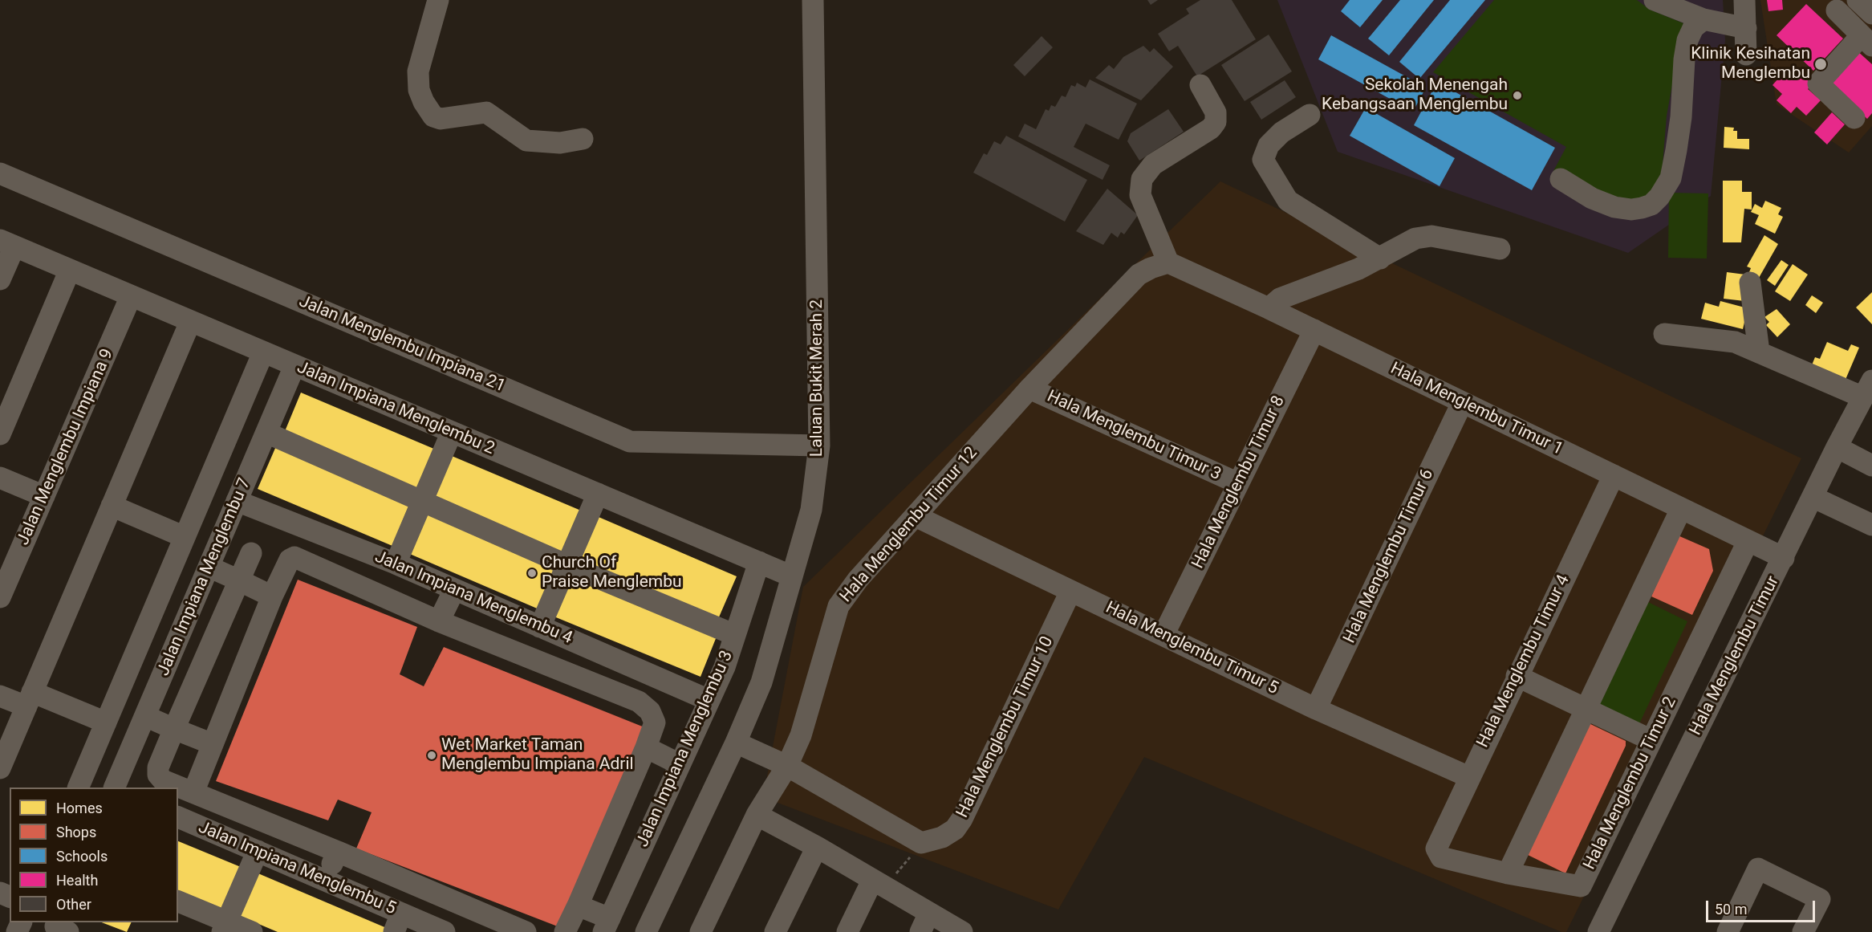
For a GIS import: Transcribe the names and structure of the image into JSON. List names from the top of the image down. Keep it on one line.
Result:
{"streets":{"street":["Jalan Menglembu Impiana 21","Laluan Bukit Merah 2","Jalan Impiana Menglembu 2","Hala Menglembu Timur 1","Hala Menglembu Timur 3","Jalan Menglembu Impiana 9","Hala Menglembu Timur 8","Hala Menglembu Timur 12","Hala Menglembu Timur 6","Jalan Impiana Menglembu 7","Jalan Impiana Menglembu 4","Hala Menglembu Timur 5","Hala Menglembu Timur","Hala Menglembu Timur 4","Hala Menglembu Timur 10","Jalan Impiana Menglembu 3","Hala Menglembu Timur 2","Jalan Impiana Menglembu 5"]},"crossings":[["Jalan Menglembu Impiana 21","Laluan Bukit Merah 2"],["Laluan Bukit Merah 2","Jalan Impiana Menglembu 2"],["Jalan Impiana Menglembu 2","Jalan Menglembu Impiana 9"],["Jalan Impiana Menglembu 2","Jalan Impiana Menglembu 7"],["Jalan Impiana Menglembu 2","Jalan Impiana Menglembu 3"],["Hala Menglembu Timur 1","Hala Menglembu Timur 8"],["Hala Menglembu Timur 1","Hala Menglembu Timur 12"],["Hala Menglembu Timur 1","Hala Menglembu Timur 6"],["Hala Menglembu Timur 1","Hala Menglembu Timur"],["Hala Menglembu Timur 1","Hala Menglembu Timur 4"],["Hala Menglembu Timur 1","Hala Menglembu Timur 2"],["Hala Menglembu Timur 3","Hala Menglembu Timur 8"],["Hala Menglembu Timur 3","Hala Menglembu Timur 12"],["Hala Menglembu Timur 8","Hala Menglembu Timur 5"],["Hala Menglembu Timur 12","Hala Menglembu Timur 5"],["Hala Menglembu Timur 6","Hala Menglembu Timur 5"],["Jalan Impiana Menglembu 7","Jalan Impiana Menglembu 4"],["Jalan Impiana Menglembu 4","Jalan Impiana Menglembu 3"],["Hala Menglembu Timur 5","Hala Menglembu Timur 4"],["Hala Menglembu Timur 5","Hala Menglembu Timur 10"],["Hala Menglembu Timur 4","Hala Menglembu Timur 2"]],"places":["Klinik Kesihatan Menglembu","Sekolah Menengah Kebangsaan Menglembu","Church Of Praise Menglembu","Wet Market Taman Menglembu Impiana Adril"],"legend":["Homes","Shops","Schools","Health","Other"],"scale_bar":"50 m"}
